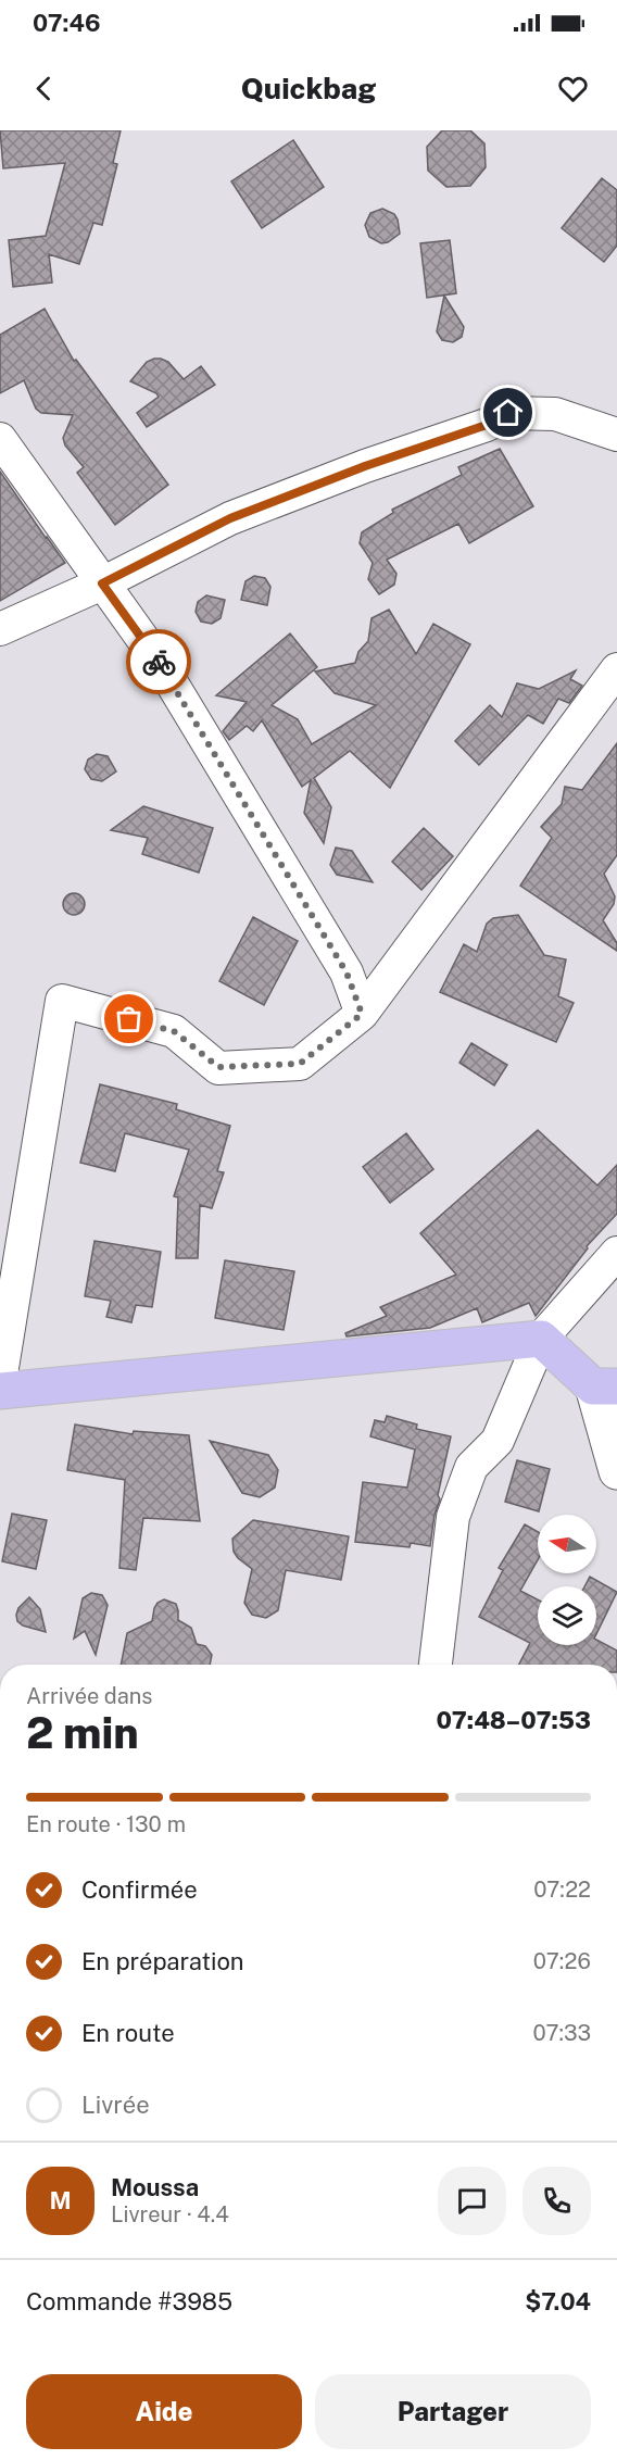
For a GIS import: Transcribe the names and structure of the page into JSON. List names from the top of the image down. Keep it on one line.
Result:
{"north":"left","page":{"status":"07:46","header":"Quickbag","heading":["2 min","Arrivée dans","07:48–07:53"],"panel":["Moussa","Livreur · 4.4","Commande #3985","$7.04"],"bar":"En route · 130 m","list":[["Confirmée","07:22"],["En préparation","07:26"],["En route","07:33"],"Livrée"],"round":"M","buttons":["Aide","Partager"]}}
